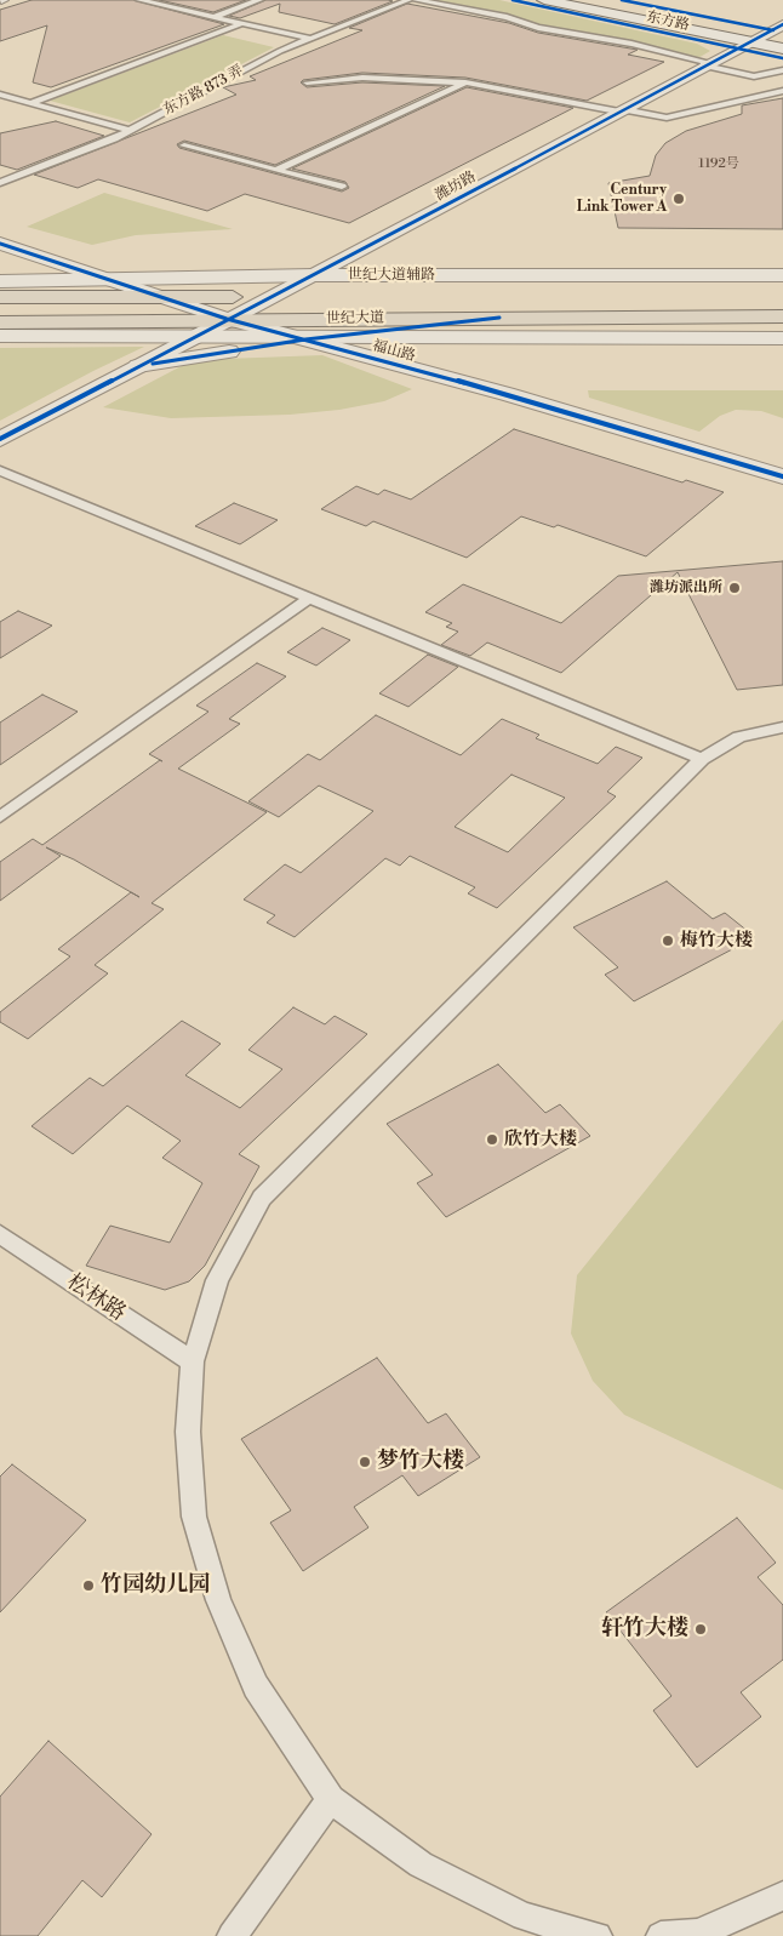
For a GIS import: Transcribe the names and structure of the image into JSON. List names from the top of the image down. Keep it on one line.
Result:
{"streets":{"main road":["世纪大道"],"street":["东方路","潍坊路","世纪大道辅路","福山路"],"lane":["东方路 873 弄","松林路"]},"crossings":[["东方路","潍坊路"],["潍坊路","世纪大道辅路"],["潍坊路","世纪大道"],["潍坊路","福山路"],["世纪大道辅路","福山路"],["世纪大道","福山路"]],"places":["Century Link Tower A","潍坊派出所","梅竹大楼","欣竹大楼","梦竹大楼","竹园幼儿园","轩竹大楼"],"house_numbers":["1192号"]}
